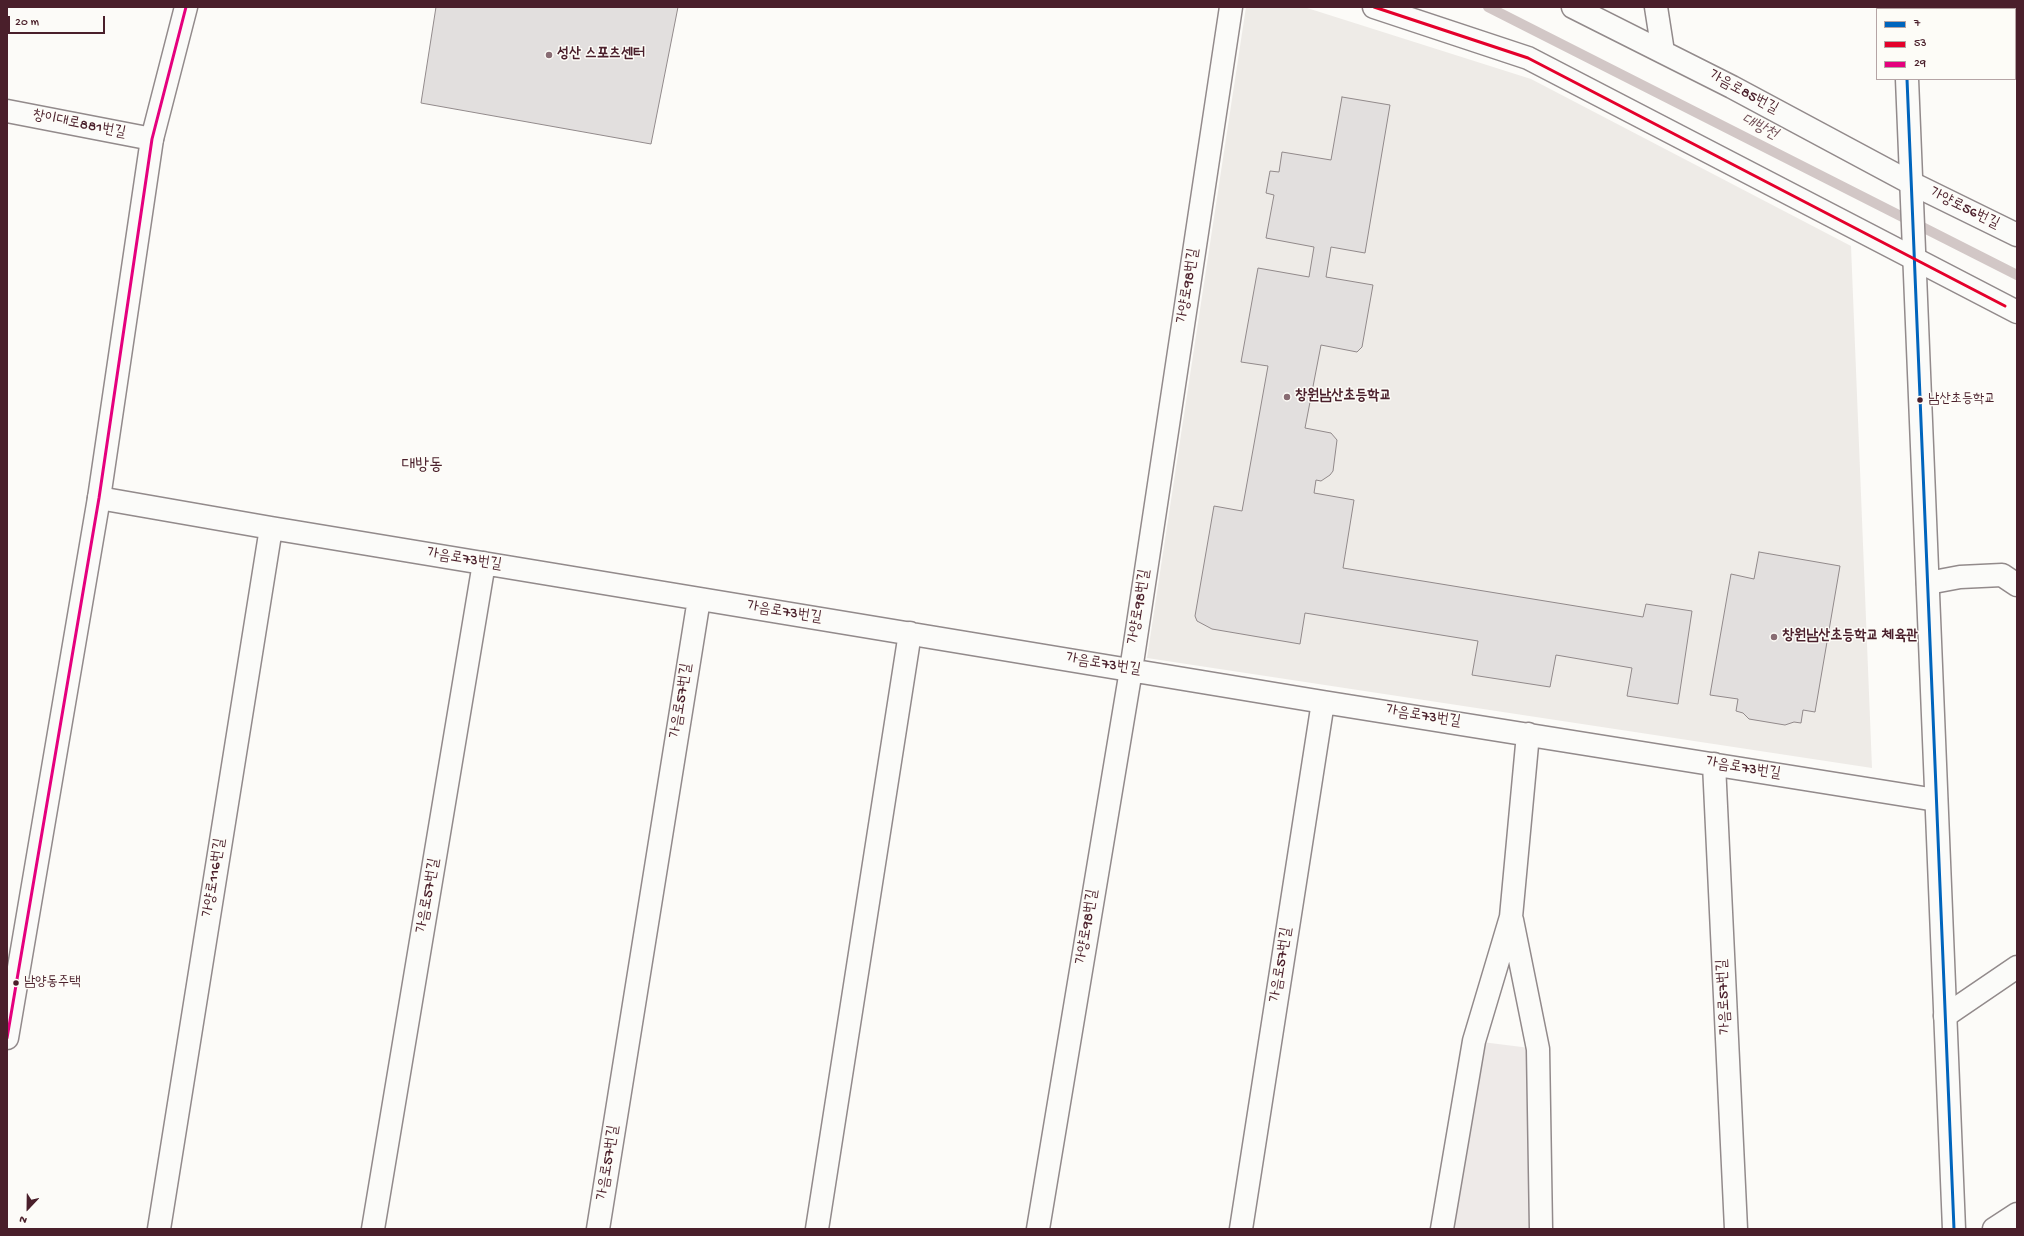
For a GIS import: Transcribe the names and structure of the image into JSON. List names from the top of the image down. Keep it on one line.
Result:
{"streets":{"street":["가음로85번길","창이대로881번길","가양로56번길","가양로98번길","가음로73번길","가음로57번길","가양로116번길"]},"crossings":[["가음로85번길","가양로56번길"],["가양로98번길","가음로73번길"],["가음로73번길","가음로57번길"],["가음로73번길","가양로116번길"]],"districts":["대방동"],"water":["대방천"],"places":["성산 스포츠센터","창원남산초등학교","남산초등학교","창원남산초등학교 체육관","남양동주택"],"lines":["transit line 53","transit line 29","transit line 7"],"legend":["7","53","29"],"scale_bar":"20 m","north":"bottom"}
